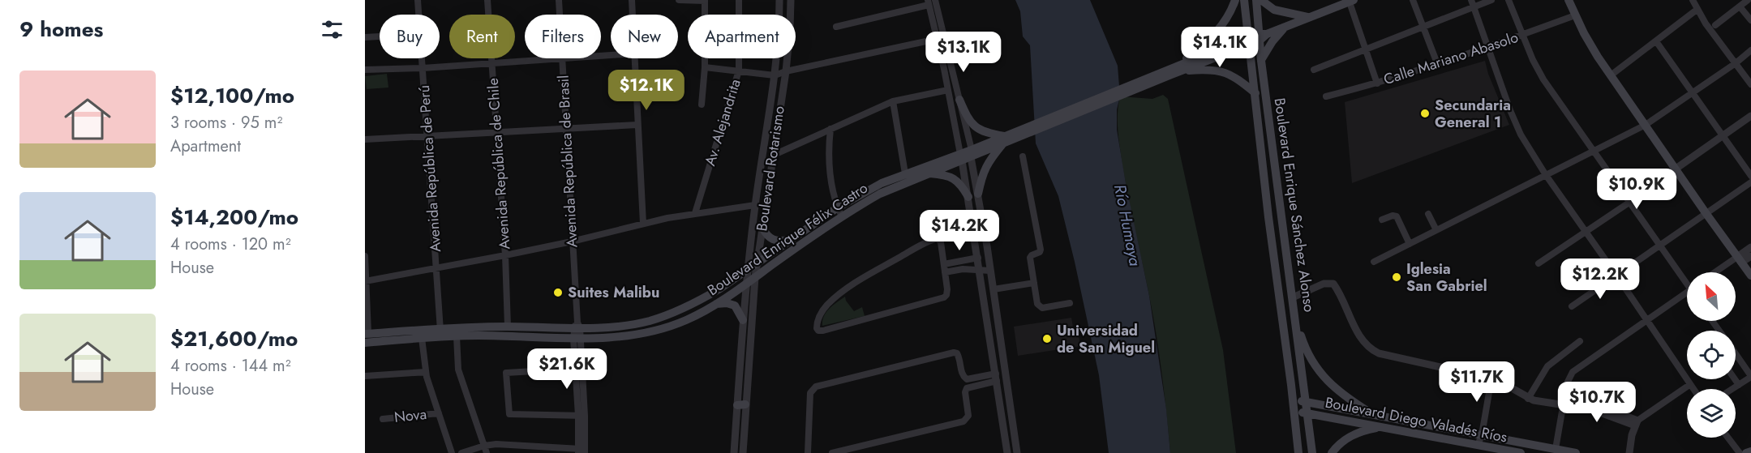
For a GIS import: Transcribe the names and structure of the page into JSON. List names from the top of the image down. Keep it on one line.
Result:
{"streets":{"main road":["Boulevard Enrique Sánchez Alonso","Boulevard Enrique Félix Castro","Boulevard Diego Valadés Ríos"],"street":["Calle Mariano Abasolo","Av. Alejandrita","Avenida República de Brasil","Avenida República de Chile","Avenida República de Perú","Boulevard Rotarismo","Nova"]},"crossings":[["Avenida República de Brasil","Boulevard Enrique Félix Castro"],["Avenida República de Chile","Boulevard Enrique Félix Castro"],["Avenida República de Perú","Boulevard Enrique Félix Castro"],["Boulevard Rotarismo","Boulevard Enrique Félix Castro"],["Boulevard Enrique Sánchez Alonso","Boulevard Enrique Félix Castro"],["Boulevard Enrique Sánchez Alonso","Boulevard Diego Valadés Ríos"]],"water":["Río Humaya"],"places":["Secundaria General 1","Iglesia San Gabriel","Suites Malibu","Universidad de San Miguel"],"north":"top left","page":{"heading":"9 homes","chip":["Buy","Rent","Filters","New","Apartment"],"price":["$14.1K","$13.1K","$12.1K","$10.9K","$14.2K","$12.2K","$21.6K","$11.7K","$10.7K"],"list":[{"name":"$12,100/mo","note":"3 rooms · 95 m² · Apartment"},{"name":"$14,200/mo","note":"4 rooms · 120 m² · House"},{"name":"$21,600/mo","note":"4 rooms · 144 m² · House"}]}}
